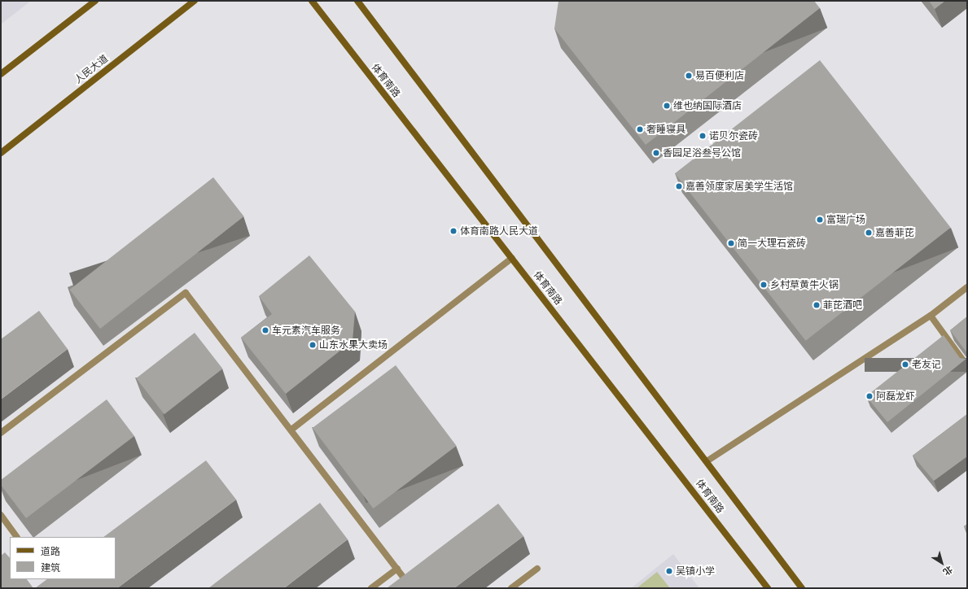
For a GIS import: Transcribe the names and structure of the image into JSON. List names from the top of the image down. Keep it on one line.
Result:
{"streets":{"main road":["人民大道","体育南路"]},"places":["易百便利店","维也纳国际酒店","奢睡寝具","诺贝尔瓷砖","香园足浴叁号公馆","嘉善领度家居美学生活馆","富瑞广场","体育南路人民大道","嘉善菲芘","简一大理石瓷砖","乡村草黄牛火锅","菲芘酒吧","车元素汽车服务","山东水果大卖场","老友记","阿磊龙虾","吴镇小学"],"legend":["道路","建筑"],"north":"bottom right"}
